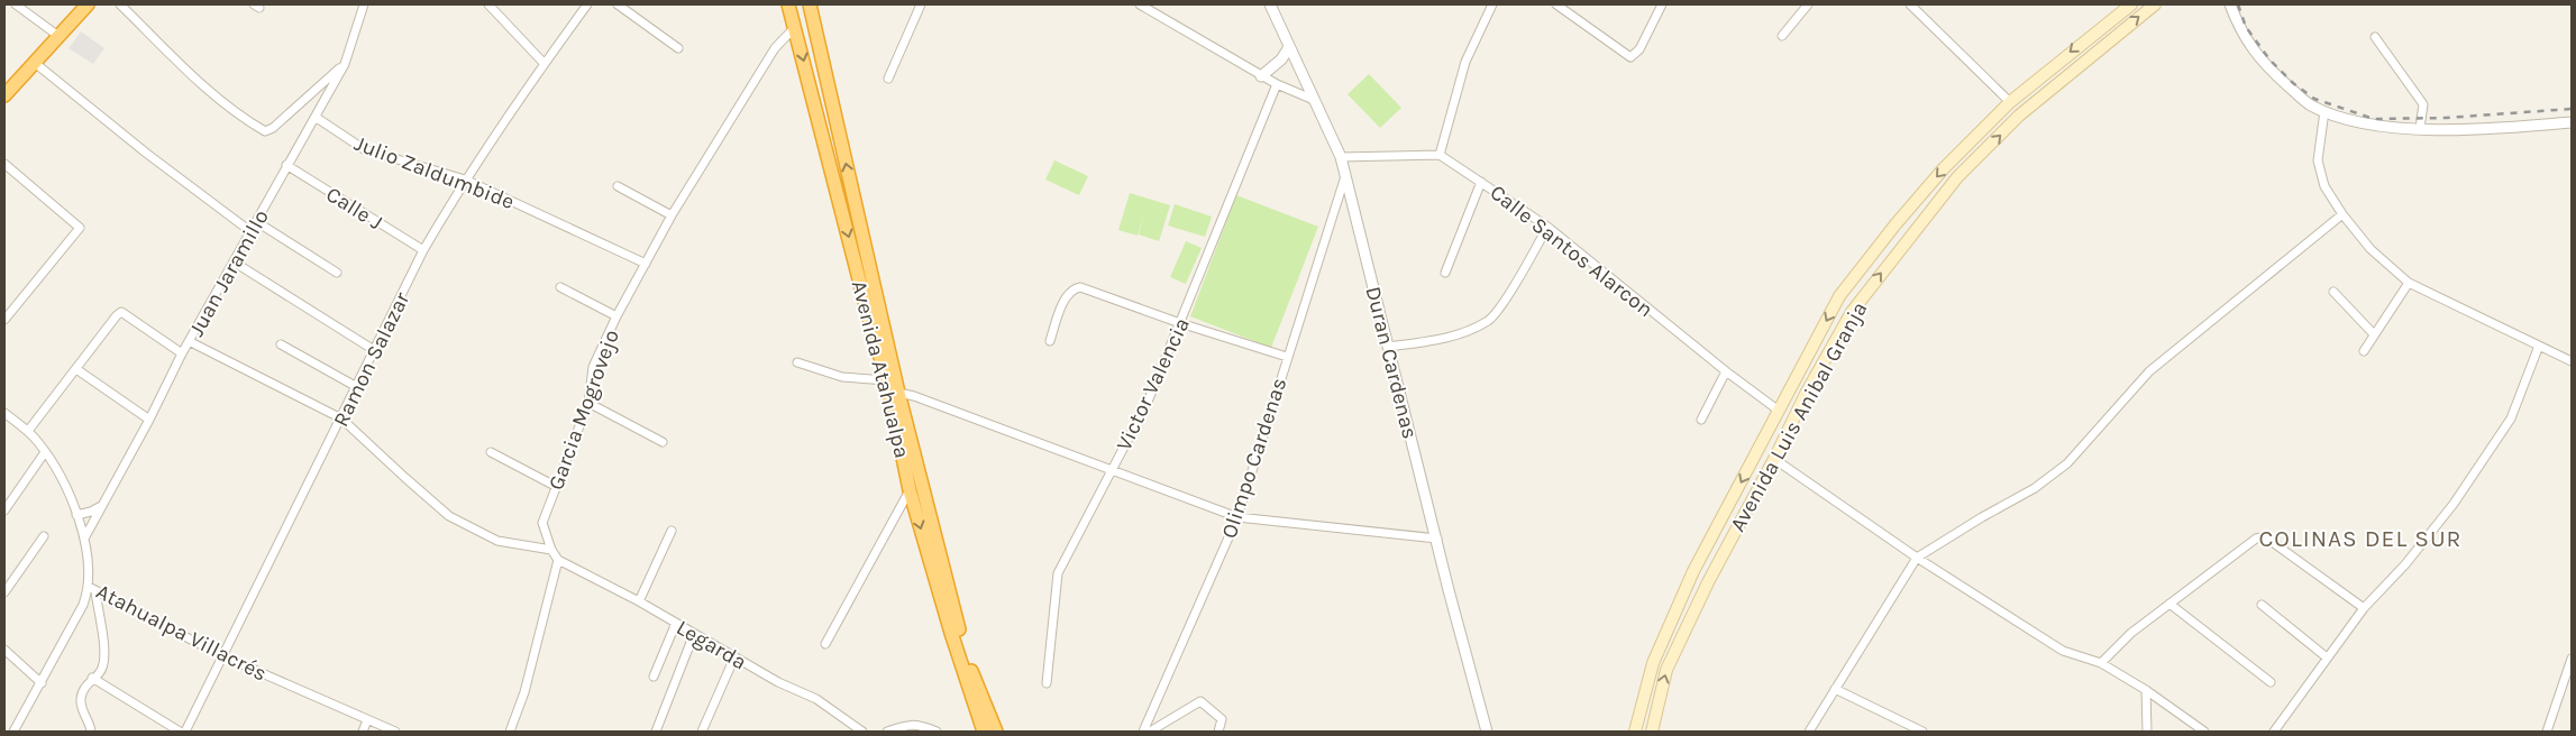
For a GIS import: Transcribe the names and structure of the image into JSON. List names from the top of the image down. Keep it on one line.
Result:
{"streets":{"highway":["Avenida Atahualpa"],"main road":["Avenida Luis Anibal Granja"],"street":["Julio Zaldumbide","Calle J","Calle Santos Alarcon","Juan Jaramillo","Ramon Salazar","Duran Cardenas","Victor Valencia","Garcia Mogrovejo","Olimpo Cardenas","Atahualpa Villacrés","Legarda"]},"crossings":[["Julio Zaldumbide","Juan Jaramillo"],["Julio Zaldumbide","Ramon Salazar"],["Julio Zaldumbide","Garcia Mogrovejo"],["Calle J","Juan Jaramillo"],["Calle J","Ramon Salazar"],["Calle Santos Alarcon","Avenida Luis Anibal Granja"],["Juan Jaramillo","Atahualpa Villacrés"],["Ramon Salazar","Atahualpa Villacrés"],["Duran Cardenas","Olimpo Cardenas"],["Avenida Atahualpa","Garcia Mogrovejo"],["Garcia Mogrovejo","Legarda"]],"districts":["COLINAS DEL SUR"]}
